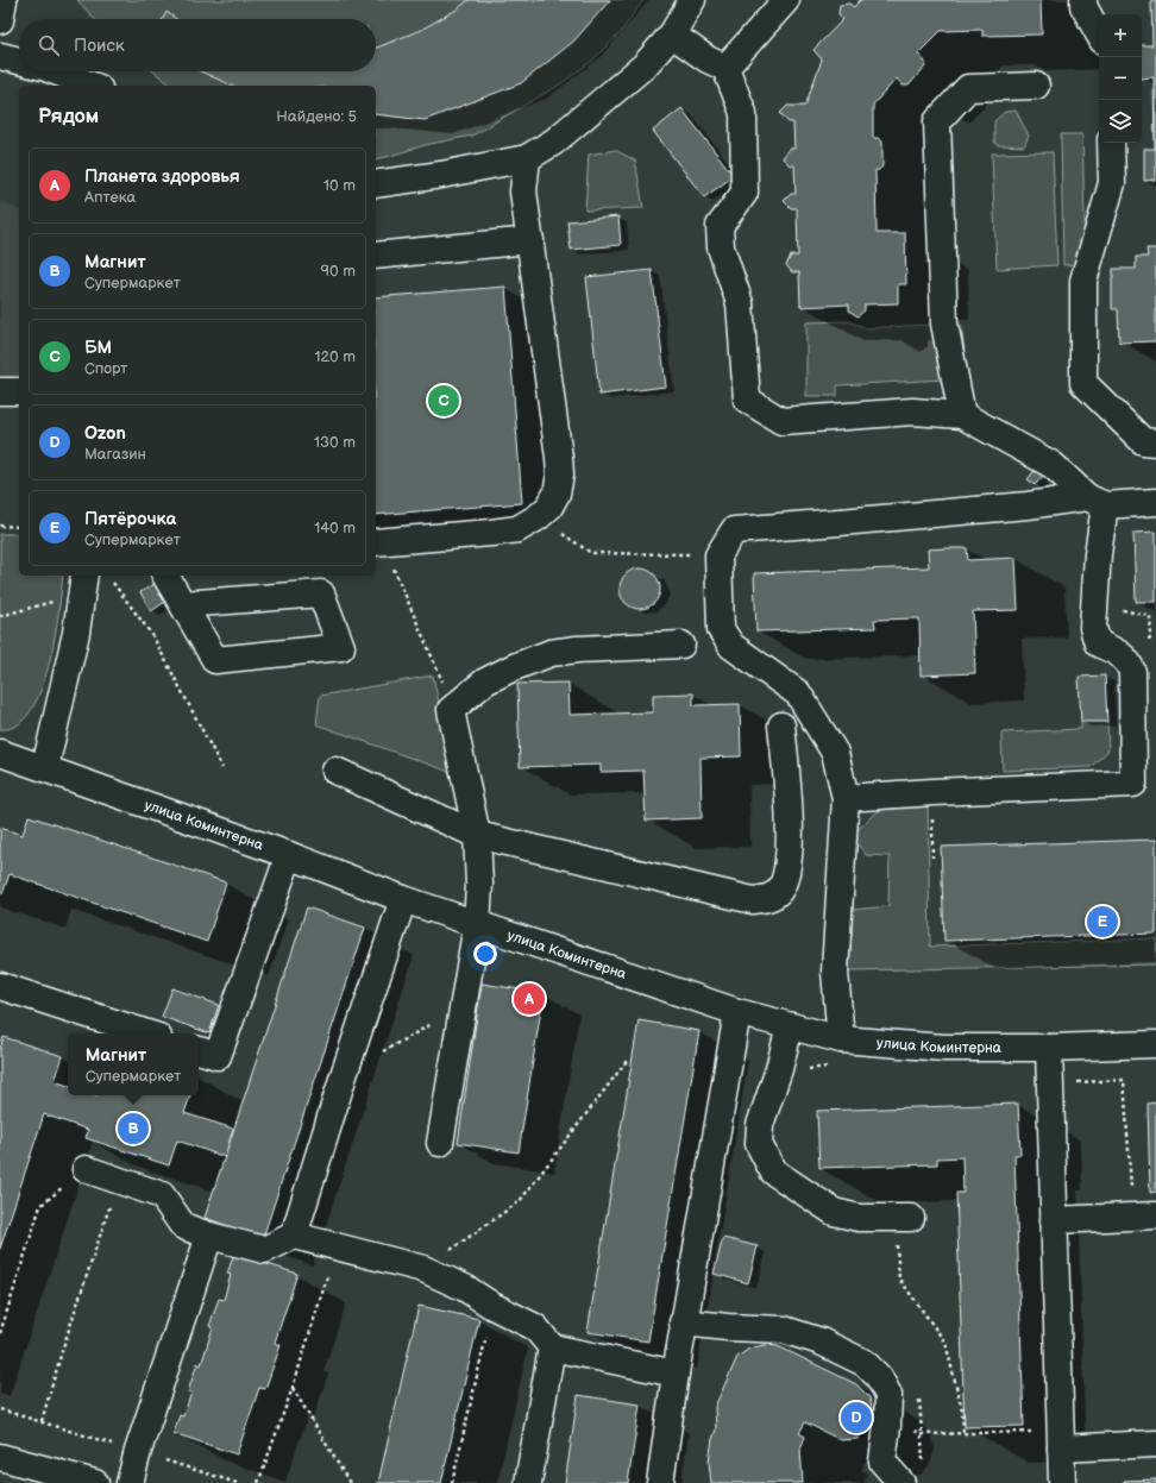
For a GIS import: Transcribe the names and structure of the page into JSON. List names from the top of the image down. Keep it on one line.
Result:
{"streets":{"street":["улица Коминтерна"]},"page":{"map_buttons":["+","−"],"search":"Поиск","heading":["Рядом","Найдено: 5"],"list":[{"mark":"A","name":"Планета здоровья","note":"Аптека","value":"10 m"},{"mark":"B","name":"Магнит","note":"Супермаркет","value":"90 m"},{"mark":"C","name":"БМ","note":"Спорт","value":"120 m"},{"mark":"D","name":"Ozon","note":"Магазин","value":"130 m"},{"mark":"E","name":"Пятёрочка","note":"Супермаркет","value":"140 m"}],"pins":["C","E","A","B","D"],"popup":["Магнит","Супермаркет"]}}
